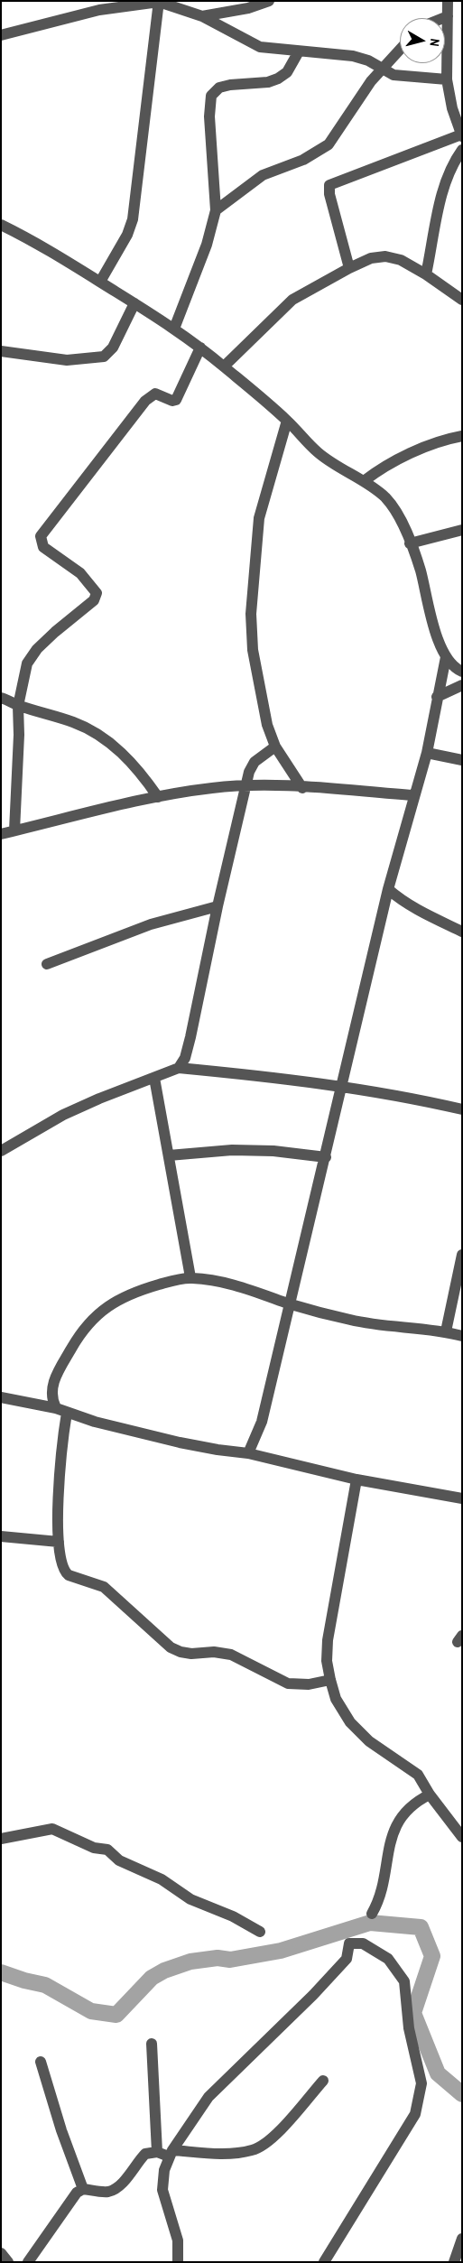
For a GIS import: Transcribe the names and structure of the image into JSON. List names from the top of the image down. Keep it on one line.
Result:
{"north":"right"}
